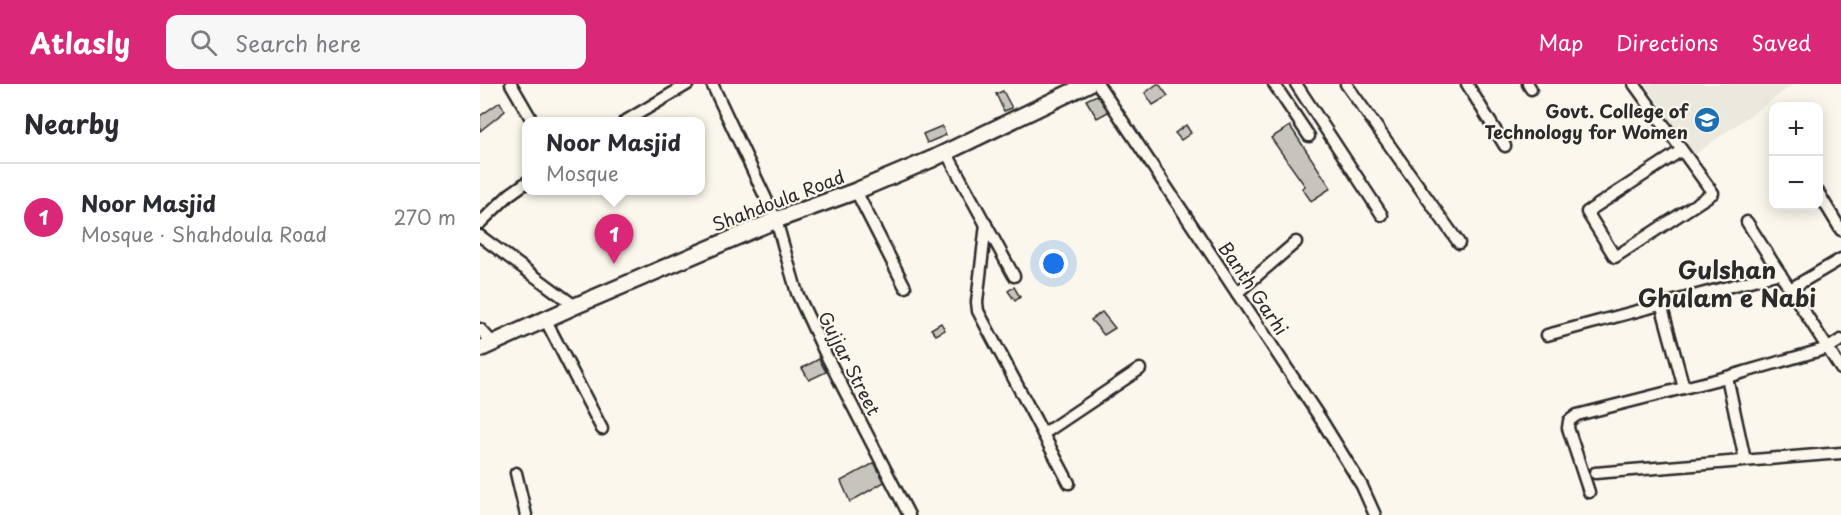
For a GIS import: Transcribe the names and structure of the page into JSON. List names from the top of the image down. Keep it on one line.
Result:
{"streets":{"street":["Shahdoula Road","Banth Garhi","Gujjar Street"]},"crossings":[["Shahdoula Road","Gujjar Street"]],"districts":["Gulshan Ghulam e Nabi"],"places":{"school or university":["Govt. College of Technology for Women"]},"page":{"header":"Atlasly","search":"Search here","nav":["Map","Directions","Saved"],"heading":"Nearby","map_buttons":["+","−"],"popup":["Noor Masjid","Mosque"],"list":[{"mark":"1","name":"Noor Masjid","note":"Mosque · Shahdoula Road","value":"270 m"}],"pins":"1"}}
